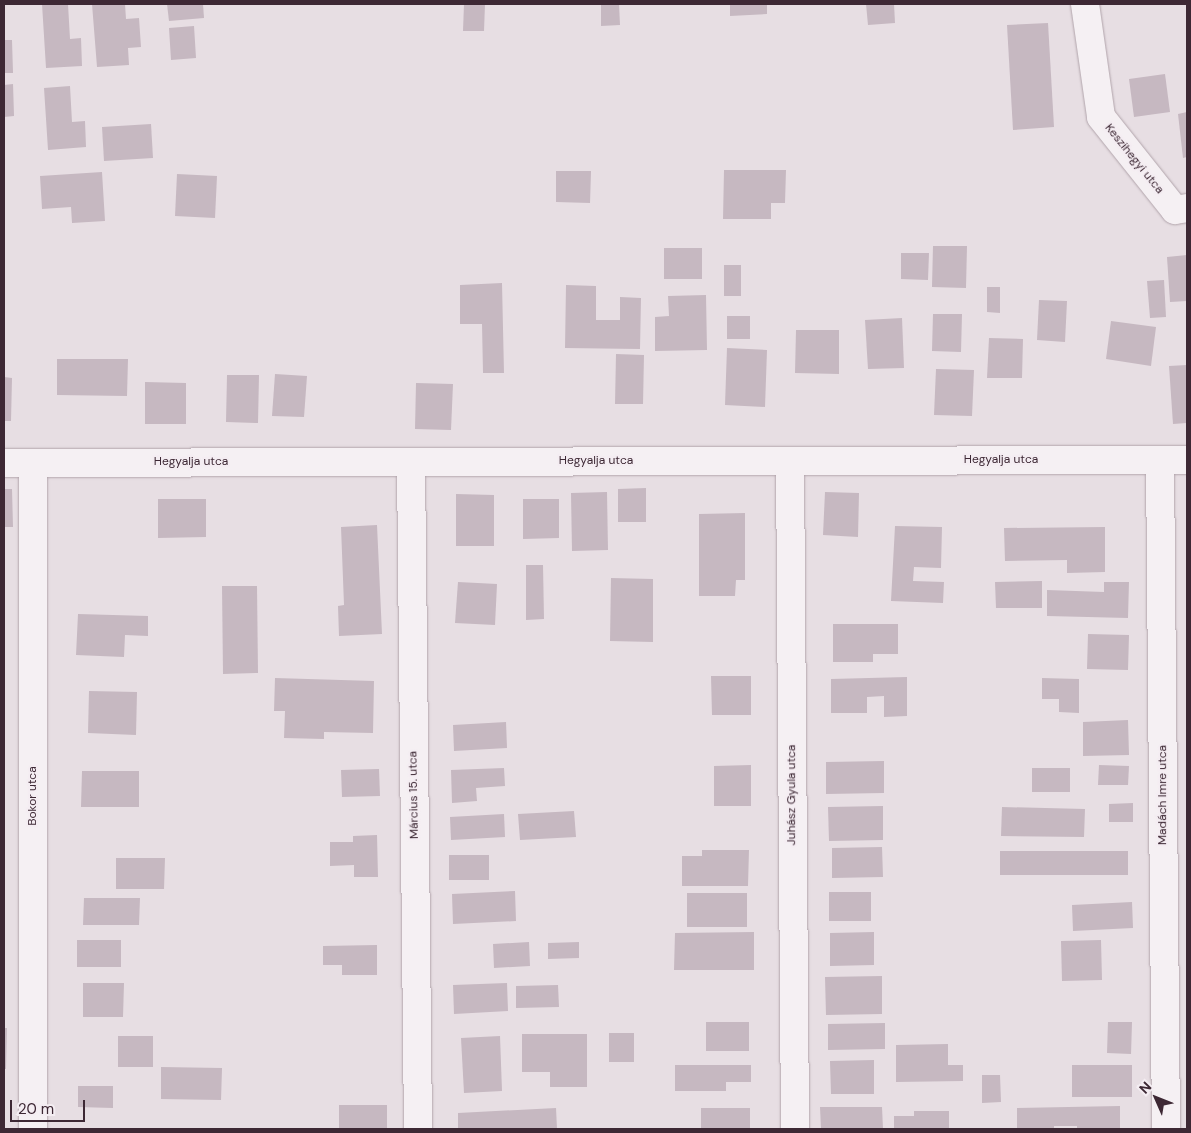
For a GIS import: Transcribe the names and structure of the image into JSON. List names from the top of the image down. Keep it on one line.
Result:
{"streets":{"street":["Keszihegyi utca","Hegyalja utca","Március 15. utca","Juhász Gyula utca","Madách Imre utca","Bokor utca"]},"crossings":[["Hegyalja utca","Március 15. utca"],["Hegyalja utca","Juhász Gyula utca"],["Hegyalja utca","Madách Imre utca"],["Hegyalja utca","Bokor utca"]],"scale_bar":"20 m","north":"top left"}
